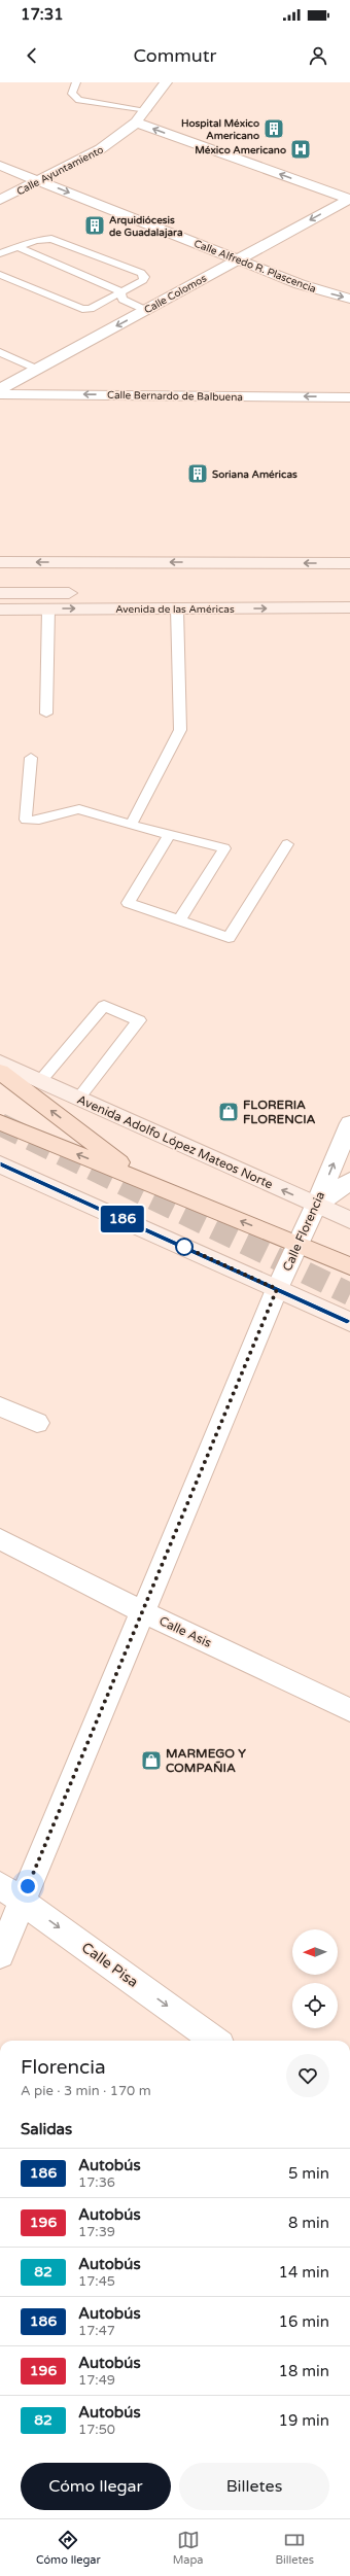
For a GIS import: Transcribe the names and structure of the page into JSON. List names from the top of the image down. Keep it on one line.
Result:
{"streets":{"main road":["Avenida de las Américas","Avenida Adolfo López Mateos Norte"],"street":["Calle Ayuntamiento","Calle Alfredo R. Plascencia","Calle Colomos","Calle Bernardo de Balbuena","Calle Florencia","Calle Asis","Calle Pisa"]},"crossings":[["Calle Ayuntamiento","Calle Alfredo R. Plascencia"],["Calle Alfredo R. Plascencia","Calle Colomos"],["Avenida Adolfo López Mateos Norte","Calle Florencia"],["Calle Florencia","Calle Asis"],["Calle Florencia","Calle Pisa"]],"one_way":["Calle Colomos","Calle Bernardo de Balbuena","Calle Pisa"],"places":{"building":["Hospital México Americano","Arquidiócesis de Guadalajara","Soriana Américas"],"hospital":["México Americano"],"shop":["FLORERIA FLORENCIA","MARMEGO Y COMPAÑIA"]},"lines":["bus line 186"],"north":"left","page":{"status":"17:31","header":"Commutr","on_map":"186","heading":[["Florencia","A pie · 3 min · 170 m"],"Salidas"],"list":[{"mark":"186","name":"Autobús","note":"17:36","value":"5 min"},{"mark":"196","name":"Autobús","note":"17:39","value":"8 min"},{"mark":"82","name":"Autobús","note":"17:45","value":"14 min"},{"mark":"186","name":"Autobús","note":"17:47","value":"16 min"},{"mark":"196","name":"Autobús","note":"17:49","value":"18 min"},{"mark":"82","name":"Autobús","note":"17:50","value":"19 min"}],"buttons":["Cómo llegar","Billetes"],"tabs":["Cómo llegar","Mapa","Billetes"]}}
